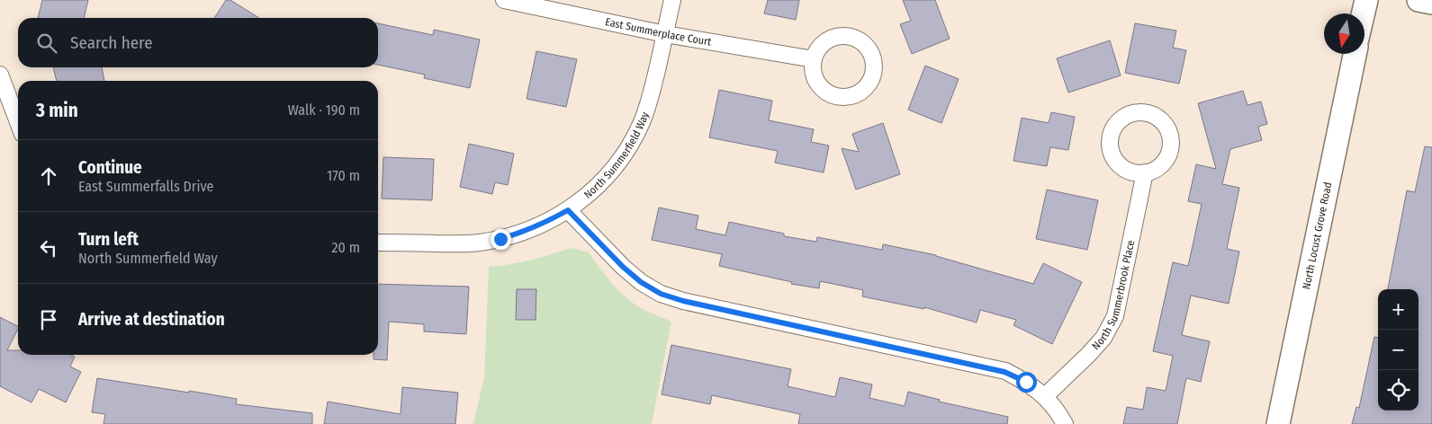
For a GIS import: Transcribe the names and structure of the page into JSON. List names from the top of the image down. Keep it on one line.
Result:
{"streets":{"main road":["North Locust Grove Road"],"street":["East Summerplace Court","North Summerfield Way","North Summerbrook Place"]},"crossings":[["East Summerplace Court","North Summerfield Way"]],"north":"bottom","page":{"search":"Search here","heading":["3 min","Walk · 190 m"],"list":[["Continue","East Summerfalls Drive","170 m"],["Turn left","North Summerfield Way","20 m"],"Arrive at destination"],"map_buttons":["+","−"]}}
